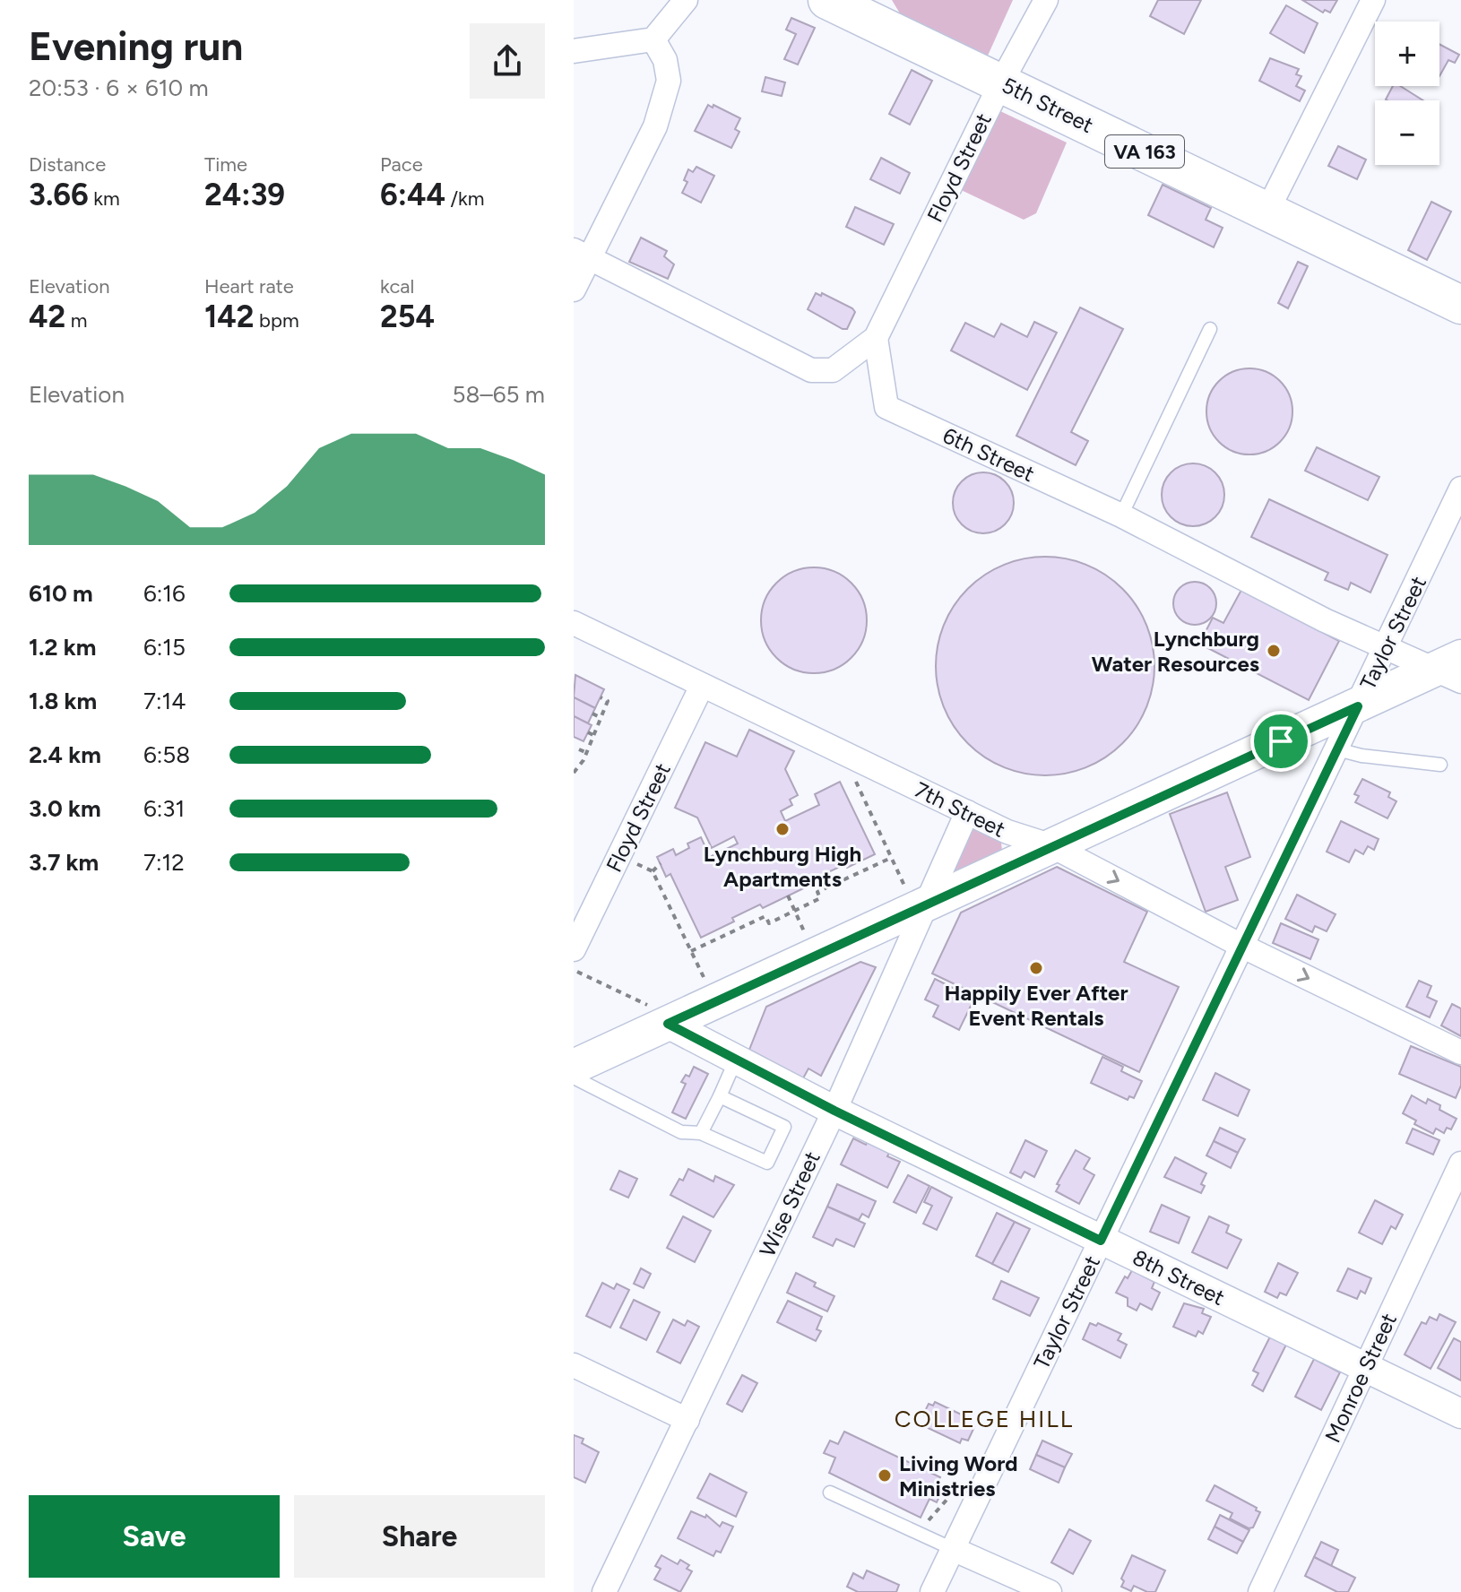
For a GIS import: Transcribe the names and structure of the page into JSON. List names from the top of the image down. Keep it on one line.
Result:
{"streets":{"main road":["5th Street","VA 163"],"street":["Floyd Street","6th Street","Taylor Street","7th Street","Wise Street","8th Street","Monroe Street"]},"crossings":[["5th Street","Floyd Street"],["Floyd Street","6th Street"],["Floyd Street","7th Street"],["6th Street","Taylor Street"],["Taylor Street","7th Street"],["Taylor Street","8th Street"],["7th Street","Wise Street"],["Wise Street","8th Street"],["8th Street","Monroe Street"]],"one_way":["7th Street"],"districts":["COLLEGE HILL"],"places":["Lynchburg Water Resources","Lynchburg High Apartments","Happily Ever After Event Rentals","Living Word Ministries"],"page":{"heading":["Evening run","20:53 · 6 × 610 m"],"map_buttons":["+","−"],"stats":[["Distance","3.66 km"],["Time","24:39"],["Pace","6:44 /km"],["Elevation","42 m"],["Heart rate","142 bpm"],["kcal","254"]],"chart":["Elevation","58–65 m"],"list":[{"name":"610 m","note":"6:16"},{"name":"1.2 km","note":"6:15"},{"name":"1.8 km","note":"7:14"},{"name":"2.4 km","note":"6:58"},{"name":"3.0 km","note":"6:31"},{"name":"3.7 km","note":"7:12"}],"buttons":["Save","Share"]}}
